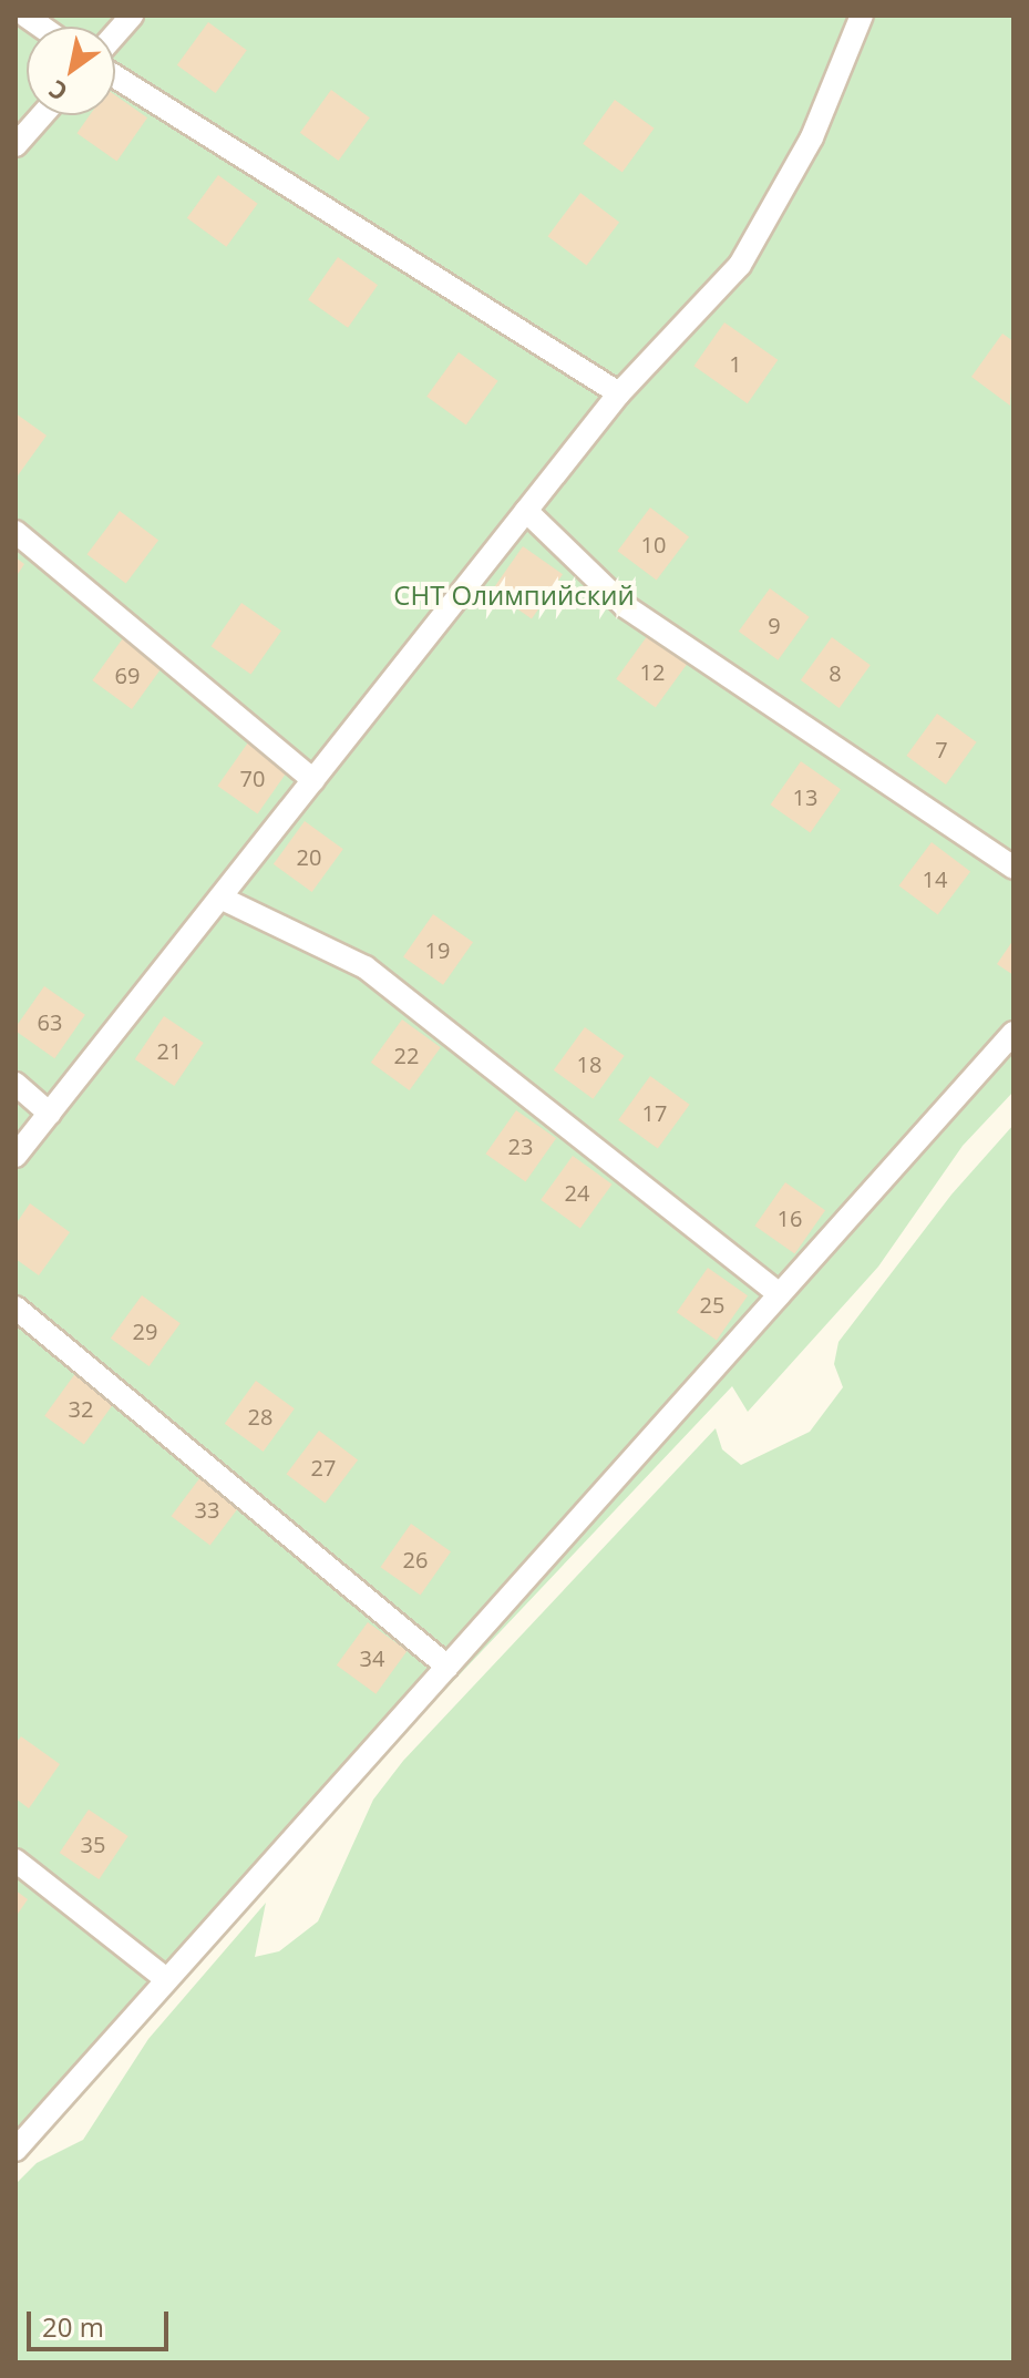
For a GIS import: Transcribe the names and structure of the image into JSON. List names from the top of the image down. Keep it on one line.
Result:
{"parks":["СНТ Олимпийский"],"house_numbers":["1","10","9","12","8","69","7","70","13","20","14","19","63","21","22","18","17","23","24","16","25","29","32","28","27","33","26","34","35"],"scale_bar":"20 m","north":"bottom left"}
